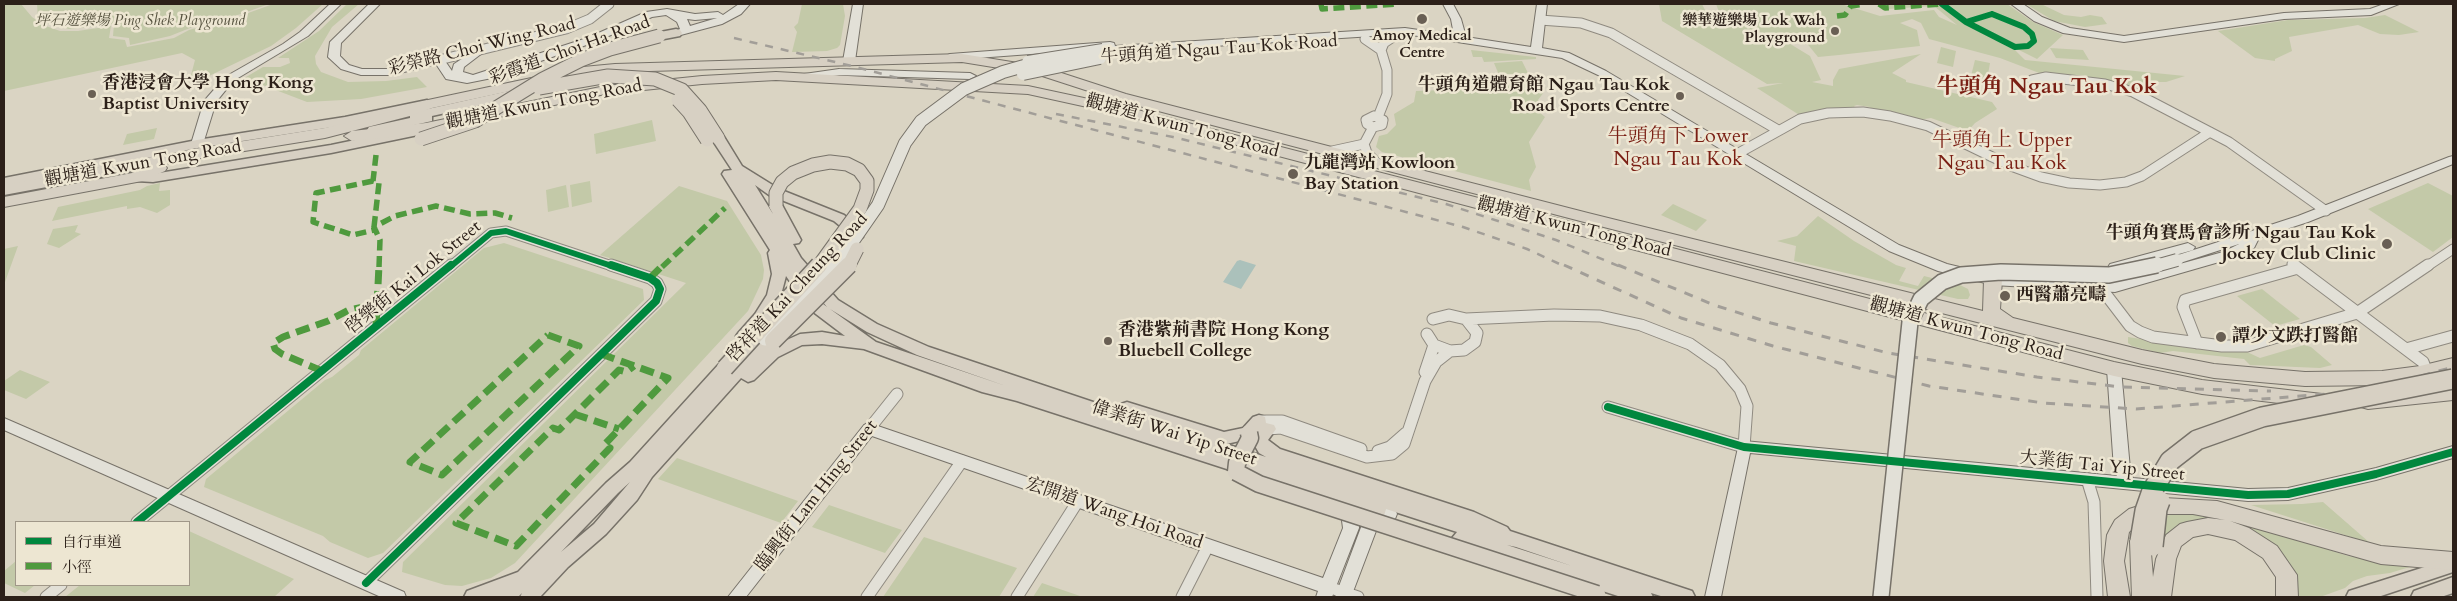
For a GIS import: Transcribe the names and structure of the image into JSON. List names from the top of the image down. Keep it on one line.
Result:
{"streets":{"highway":["觀塘道 Kwun Tong Road"],"main road":["彩榮路 Choi Wing Road","牛頭角道 Ngau Tau Kok Road","彩霞道 Choi Ha Road","啓祥道 Kai Cheung Road","偉業街 Wai Yip Street","大業街 Tai Yip Street","臨興街 Lam Hing Street","宏開道 Wang Hoi Road"],"street":["啓樂街 Kai Lok Street"]},"crossings":[["彩榮路 Choi Wing Road","彩霞道 Choi Ha Road"],["牛頭角道 Ngau Tau Kok Road","觀塘道 Kwun Tong Road"],["牛頭角道 Ngau Tau Kok Road","啓祥道 Kai Cheung Road"],["彩霞道 Choi Ha Road","觀塘道 Kwun Tong Road"],["臨興街 Lam Hing Street","宏開道 Wang Hoi Road"]],"districts":["牛頭角 Ngau Tau Kok","牛頭角下 Lower Ngau Tau Kok","牛頭角上 Upper Ngau Tau Kok"],"parks":["坪石遊樂場 Ping Shek Playground"],"places":["Amoy Medical Centre","樂華遊樂場 Lok Wah Playground","香港浸會大學 Hong Kong Baptist University","牛頭角道體育館 Ngau Tau Kok Road Sports Centre","九龍灣站 Kowloon Bay Station","牛頭角賽馬會診所 Ngau Tau Kok Jockey Club Clinic","西醫蕭亮疇","譚少文跌打醫館","香港紫荊書院 Hong Kong Bluebell College"],"legend":["自行車道","小徑"]}
